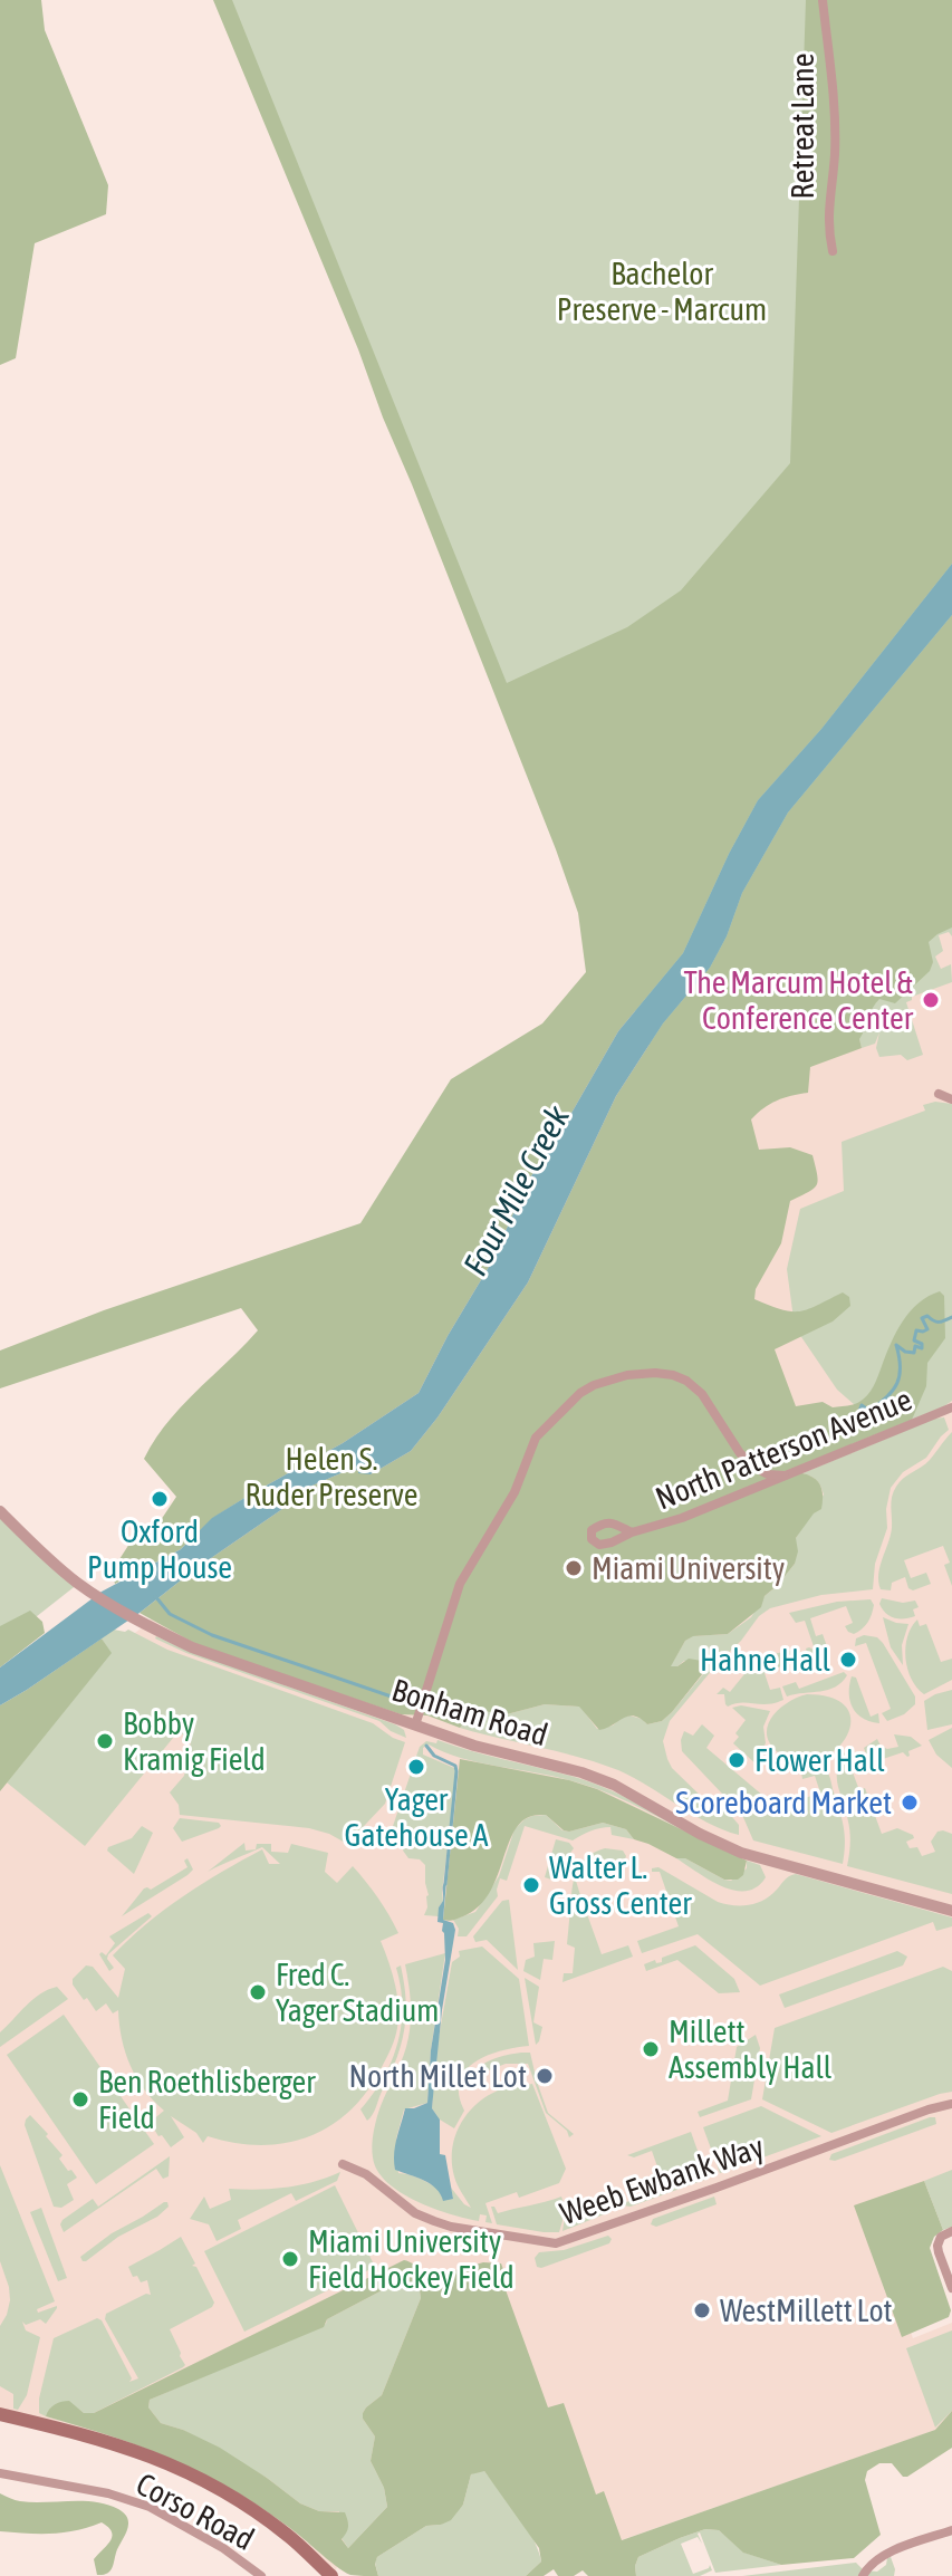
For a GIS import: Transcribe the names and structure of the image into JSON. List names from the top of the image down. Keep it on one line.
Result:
{"streets":{"street":["Retreat Lane","North Patterson Avenue","Bonham Road","Weeb Ewbank Way","Corso Road"]},"water":["Four Mile Creek"],"parks":["Bachelor Preserve - Marcum","Helen S. Ruder Preserve"],"places":["The Marcum Hotel & Conference Center","Oxford Pump House","Miami University","Hahne Hall","Bobby Kramig Field","Flower Hall","Yager Gatehouse A","Scoreboard Market","Walter L. Gross Center","Fred C. Yager Stadium","Millett Assembly Hall","North Millet Lot","Ben Roethlisberger Field","Miami University Field Hockey Field","WestMillett Lot"]}
